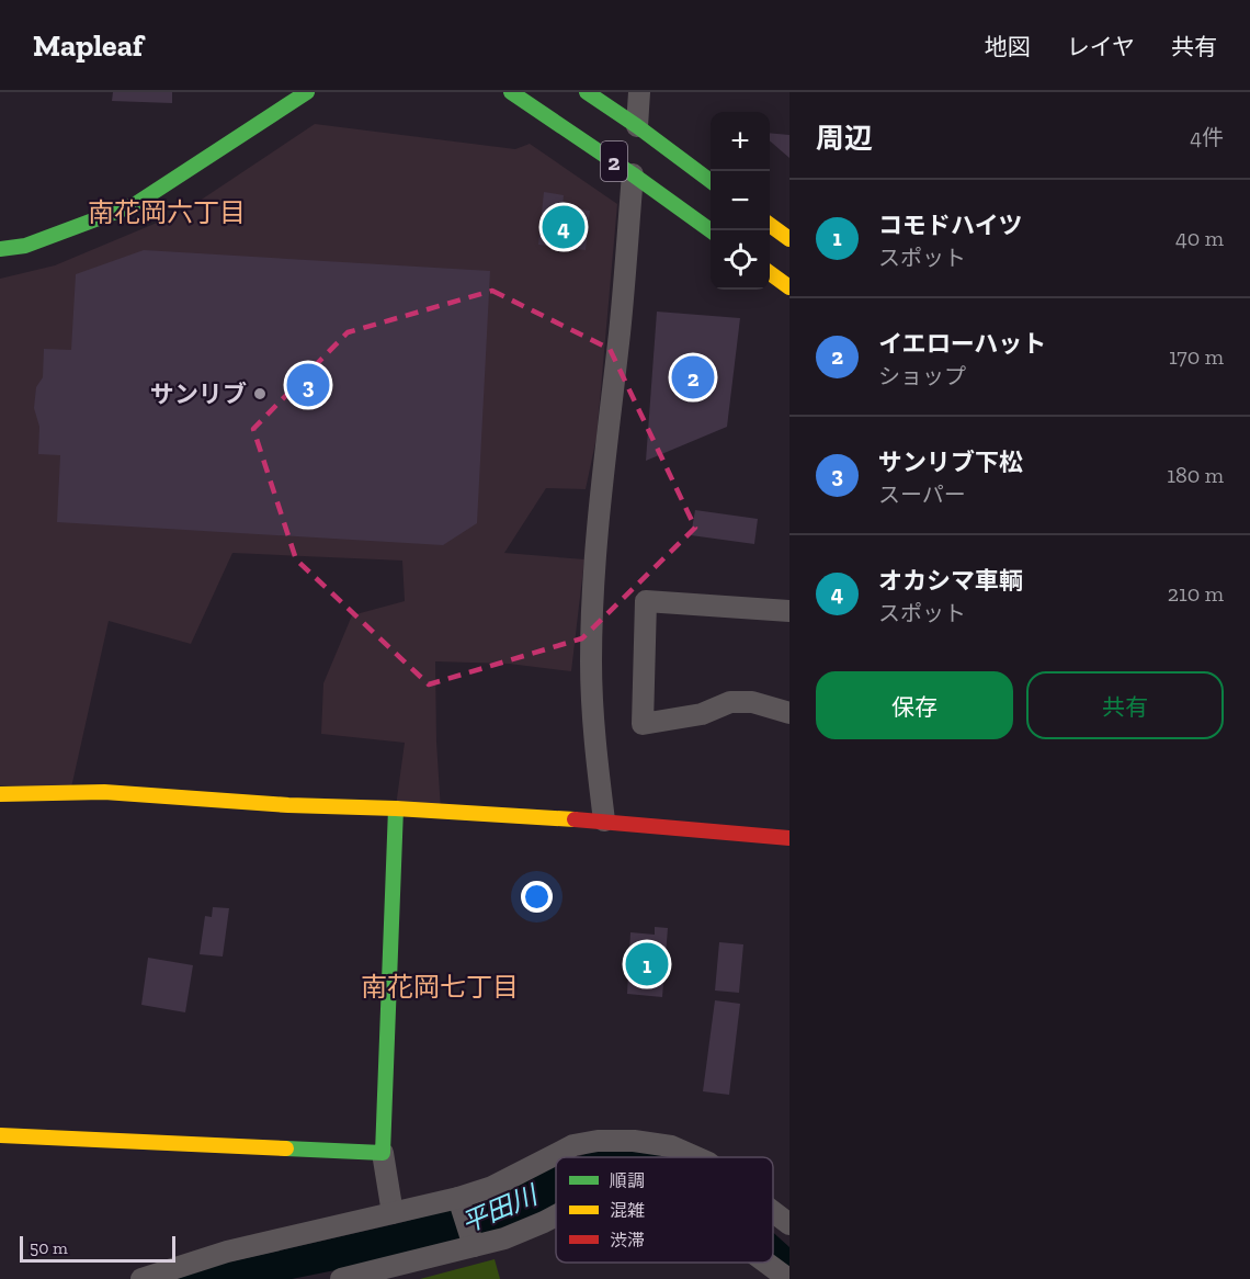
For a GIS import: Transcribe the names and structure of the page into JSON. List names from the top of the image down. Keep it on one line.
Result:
{"streets":{"main road":["2"]},"districts":["南花岡六丁目","南花岡七丁目"],"water":["平田川"],"places":["サンリブ"],"legend":["順調","混雑","渋滞"],"scale_bar":"50 m","page":{"header":"Mapleaf","nav":["地図","レイヤ","共有"],"heading":["周辺","4件"],"map_buttons":["+","−"],"list":[{"mark":"1","name":"コモドハイツ","note":"スポット","value":"40 m"},{"mark":"2","name":"イエローハット","note":"ショップ","value":"170 m"},{"mark":"3","name":"サンリブ下松","note":"スーパー","value":"180 m"},{"mark":"4","name":"オカシマ車輌","note":"スポット","value":"210 m"}],"pins":["4","2","3","1"],"buttons":["保存","共有"],"scale":"50 m"}}
